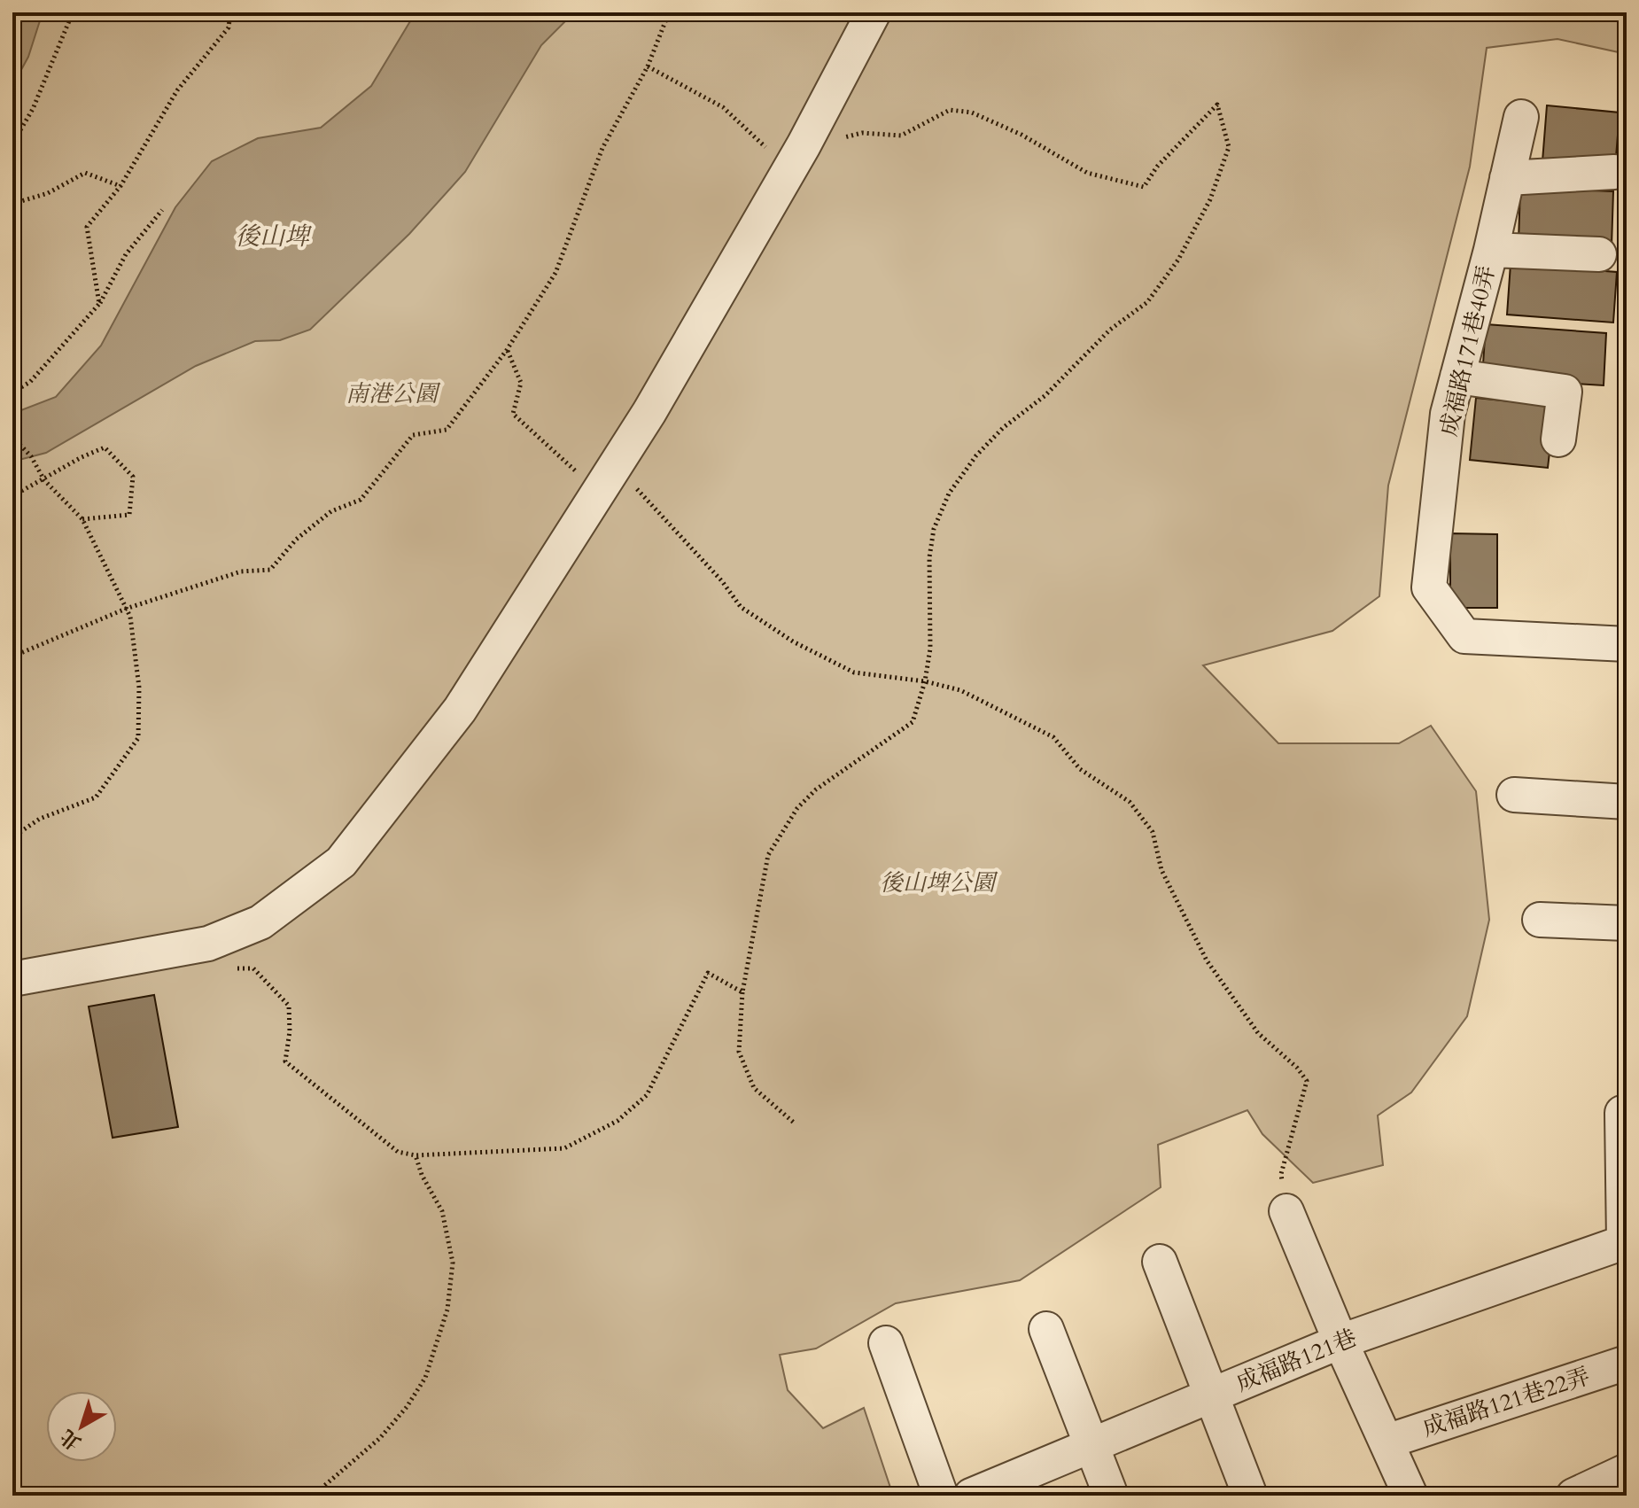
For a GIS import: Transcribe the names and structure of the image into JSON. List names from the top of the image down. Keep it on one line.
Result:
{"streets":{"lane":["成福路171巷40弄","成福路121巷","成福路121巷22弄"]},"water":["後山埤"],"parks":["南港公園","後山埤公園"],"north":"bottom left"}
